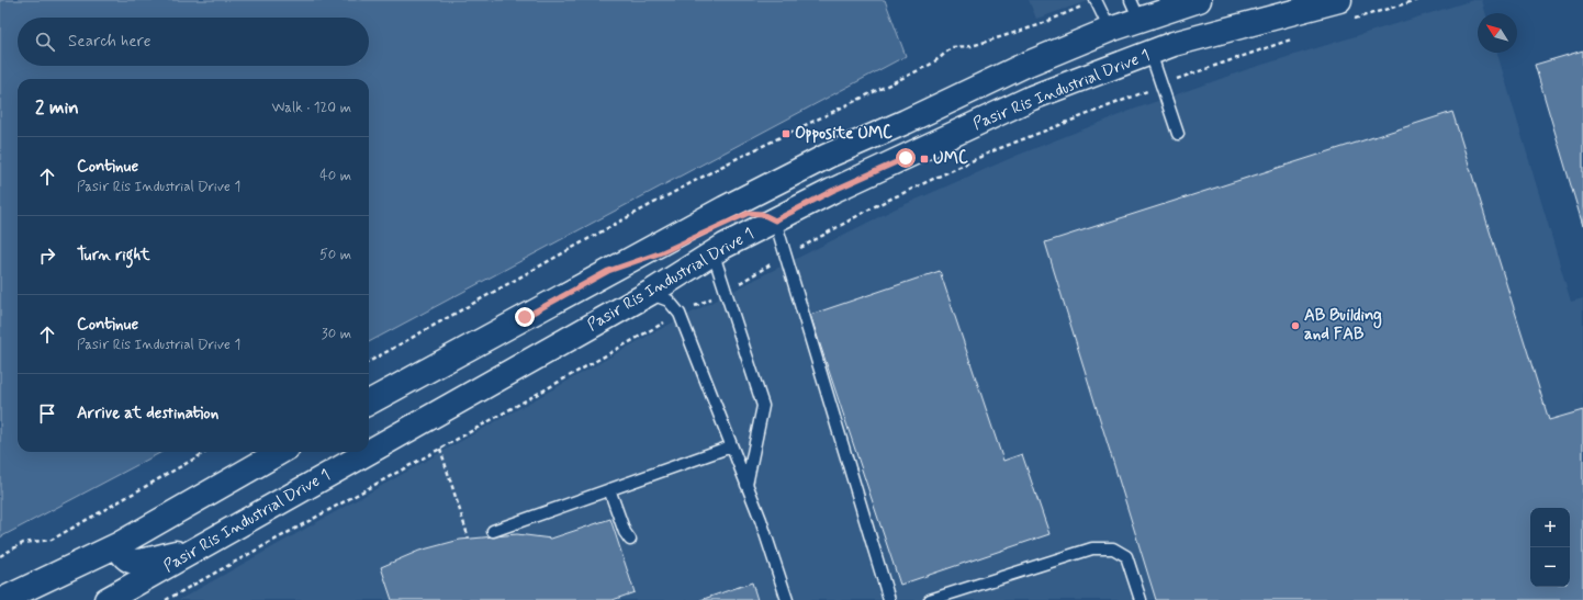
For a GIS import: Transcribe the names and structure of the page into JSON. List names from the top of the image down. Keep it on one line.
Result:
{"streets":{"main road":["Pasir Ris Industrial Drive 1"]},"places":{"transit":["Opposite UMC","UMC"],"other":["AB Building and FAB"]},"north":"top left","page":{"search":"Search here","heading":["2 min","Walk · 120 m"],"list":[["Continue","Pasir Ris Industrial Drive 1","40 m"],["Turn right","50 m"],["Continue","Pasir Ris Industrial Drive 1","30 m"],"Arrive at destination"],"map_buttons":["+","−"]}}
